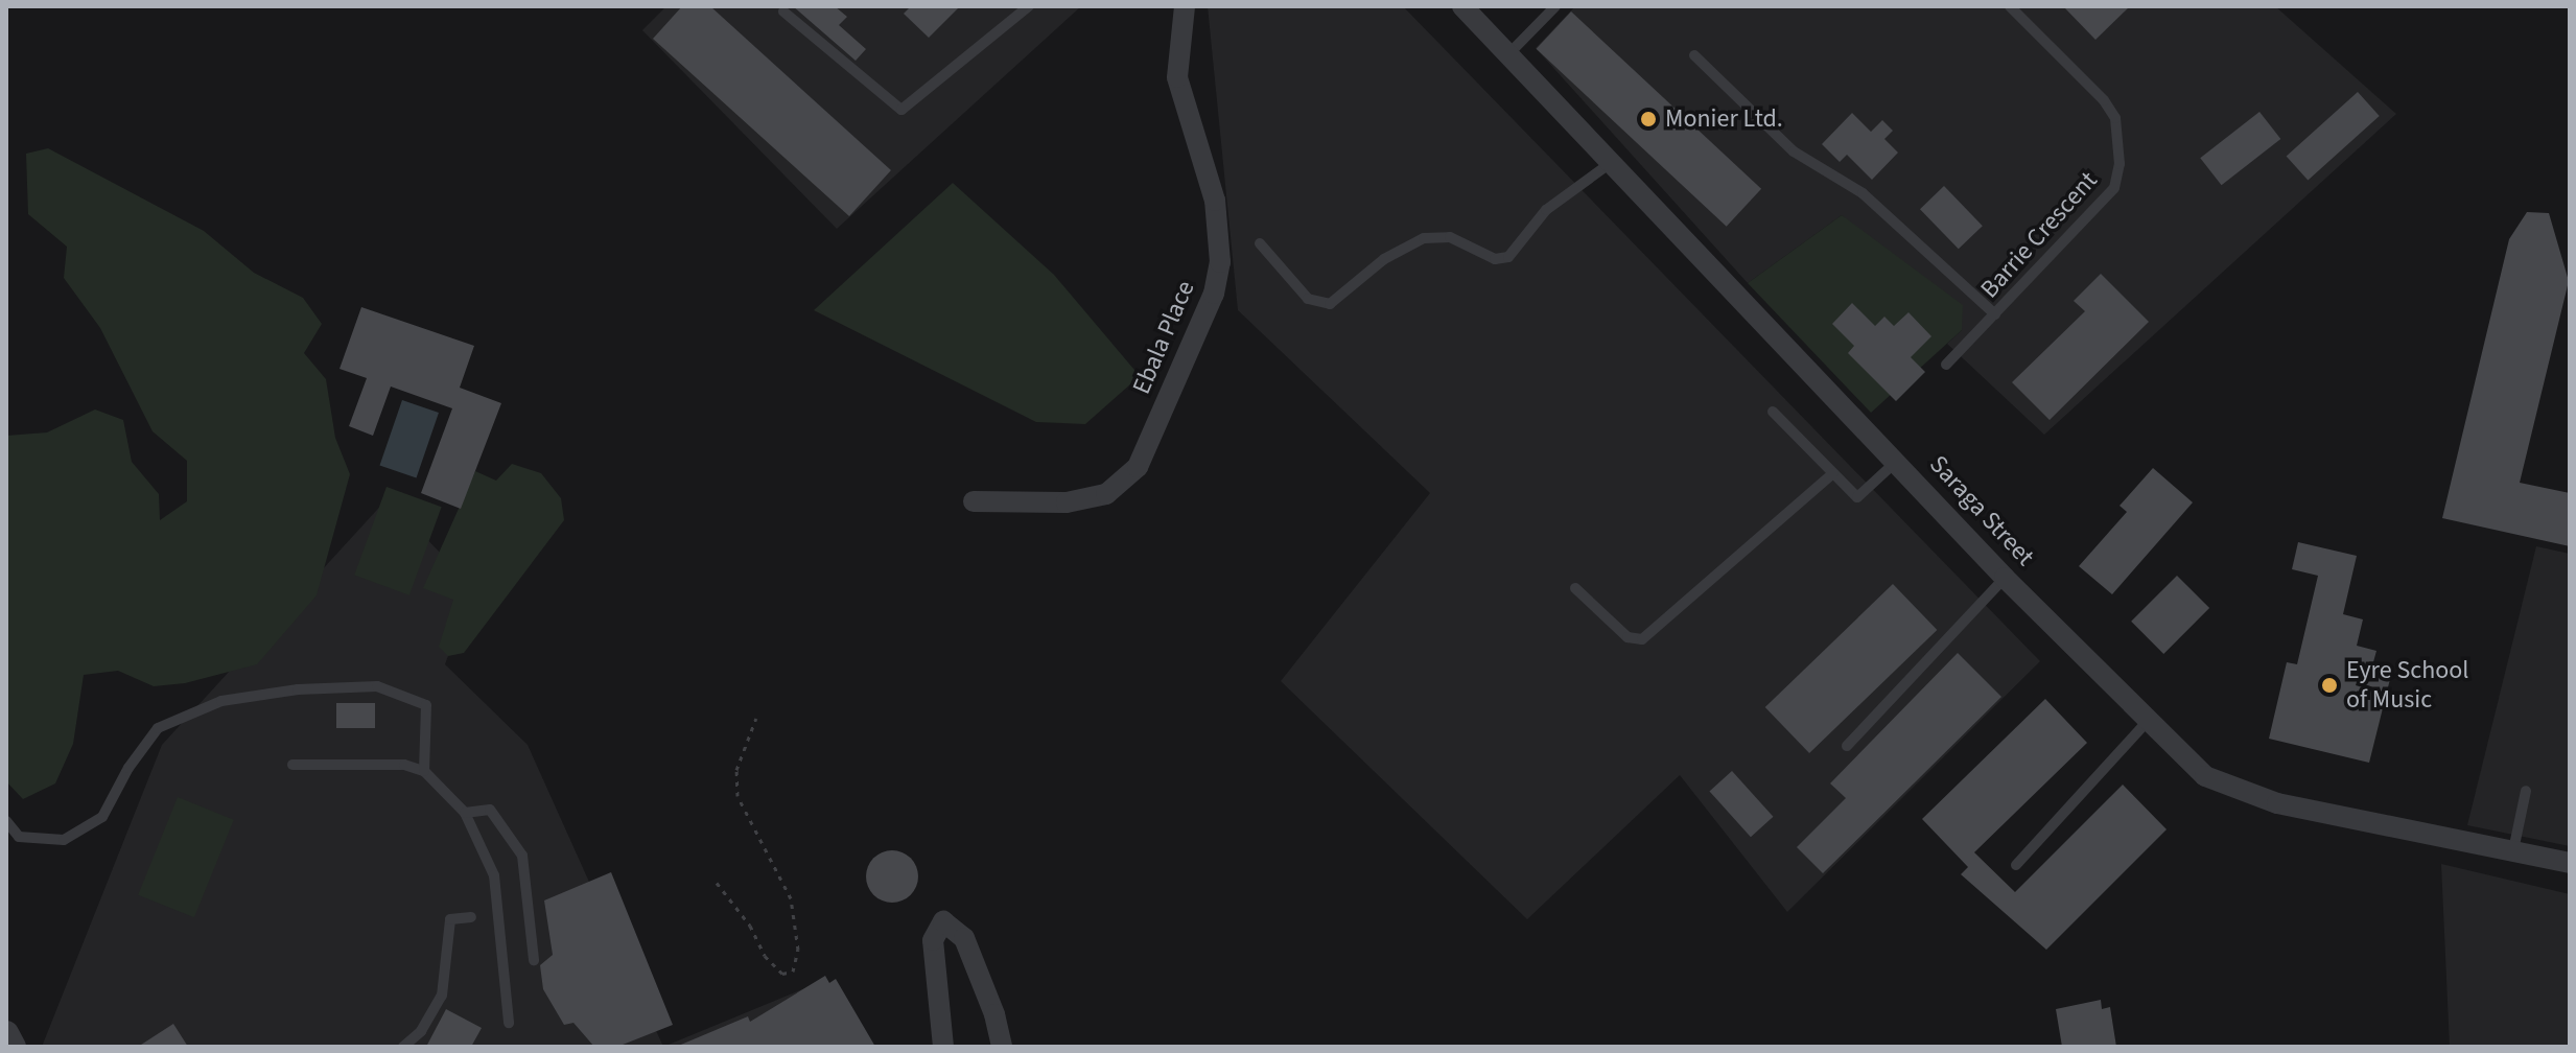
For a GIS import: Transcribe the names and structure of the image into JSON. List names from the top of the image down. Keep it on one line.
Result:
{"streets":{"street":["Ebala Place","Saraga Street"],"lane":["Barrie Crescent"]},"places":["Monier Ltd.","Eyre School of Music"]}
